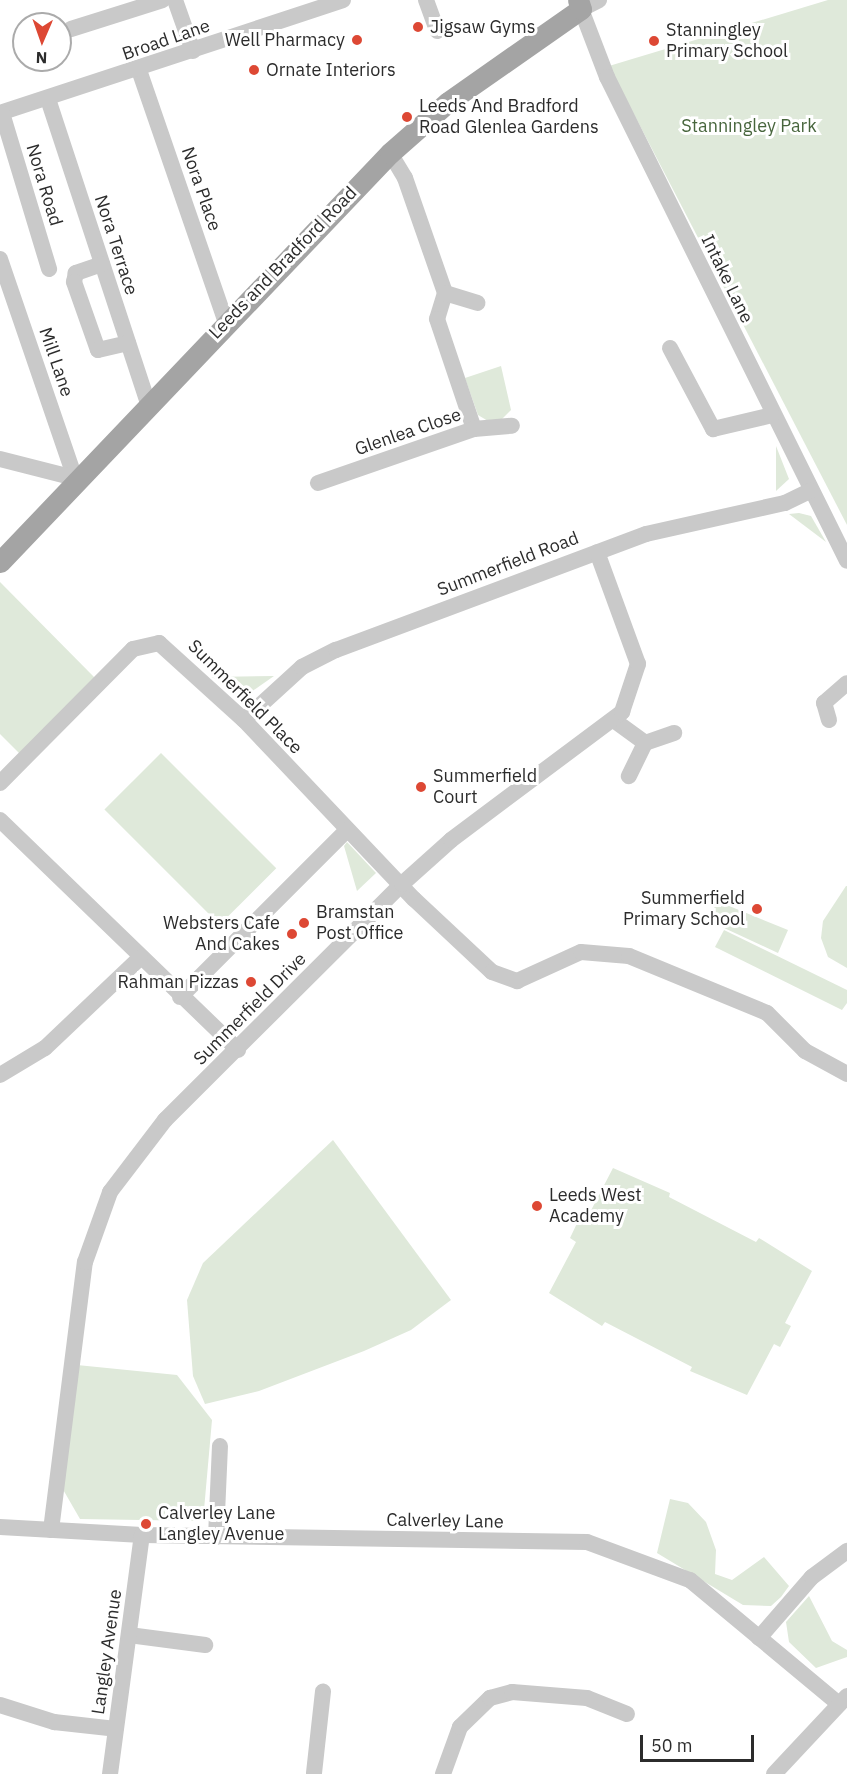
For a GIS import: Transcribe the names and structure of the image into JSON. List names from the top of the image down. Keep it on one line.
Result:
{"streets":{"main road":["Leeds and Bradford Road"],"street":["Broad Lane","Nora Road","Nora Place","Nora Terrace","Intake Lane","Mill Lane","Glenlea Close","Summerfield Road","Summerfield Place","Summerfield Drive","Calverley Lane","Langley Avenue"]},"crossings":[["Broad Lane","Nora Road"],["Broad Lane","Nora Place"],["Broad Lane","Nora Terrace"],["Nora Place","Leeds and Bradford Road"],["Nora Terrace","Leeds and Bradford Road"],["Leeds and Bradford Road","Intake Lane"],["Leeds and Bradford Road","Mill Lane"],["Intake Lane","Summerfield Road"],["Summerfield Road","Summerfield Place"],["Summerfield Road","Summerfield Drive"],["Summerfield Place","Summerfield Drive"],["Summerfield Drive","Calverley Lane"],["Calverley Lane","Langley Avenue"]],"parks":["Stanningley Park"],"places":["Jigsaw Gyms","Well Pharmacy","Stanningley Primary School","Ornate Interiors","Leeds And Bradford Road Glenlea Gardens","Summerfield Court","Summerfield Primary School","Bramstan Post Office","Websters Cafe And Cakes","Rahman Pizzas","Leeds West Academy","Calverley Lane Langley Avenue"],"scale_bar":"50 m","north":"bottom"}
